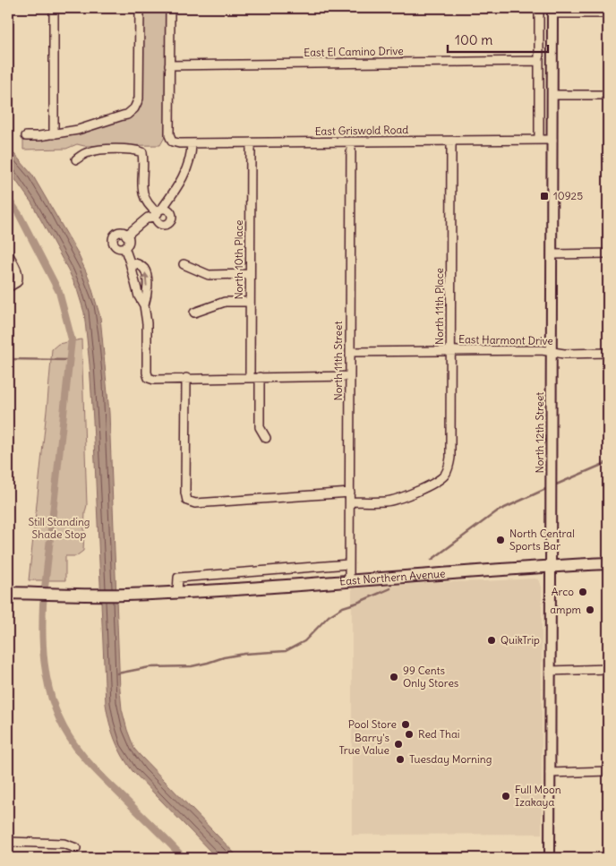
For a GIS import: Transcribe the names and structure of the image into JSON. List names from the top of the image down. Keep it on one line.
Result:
{"streets":{"main road":["East Northern Avenue"],"street":["East El Camino Drive","East Griswold Road","North 10th Place","North 11th Place","East Harmont Drive","North 11th Street","North 12th Street"]},"crossings":[["East El Camino Drive","East Griswold Road"],["East Griswold Road","North 10th Place"],["East Griswold Road","North 11th Place"],["East Griswold Road","North 11th Street"],["East Griswold Road","North 12th Street"],["North 11th Place","East Harmont Drive"],["North 11th Place","North 11th Street"],["East Harmont Drive","North 11th Street"],["East Harmont Drive","North 12th Street"],["North 11th Street","East Northern Avenue"],["North 12th Street","East Northern Avenue"]],"parks":["Still Standing Shade Stop"],"places":{"transit":["10925"],"other":["North Central Sports Bar","Arco","ampm","QuikTrip","99 Cents Only Stores","Pool Store","Red Thai","Barry's True Value","Tuesday Morning","Full Moon Izakaya"]},"scale_bar":"100 m"}
